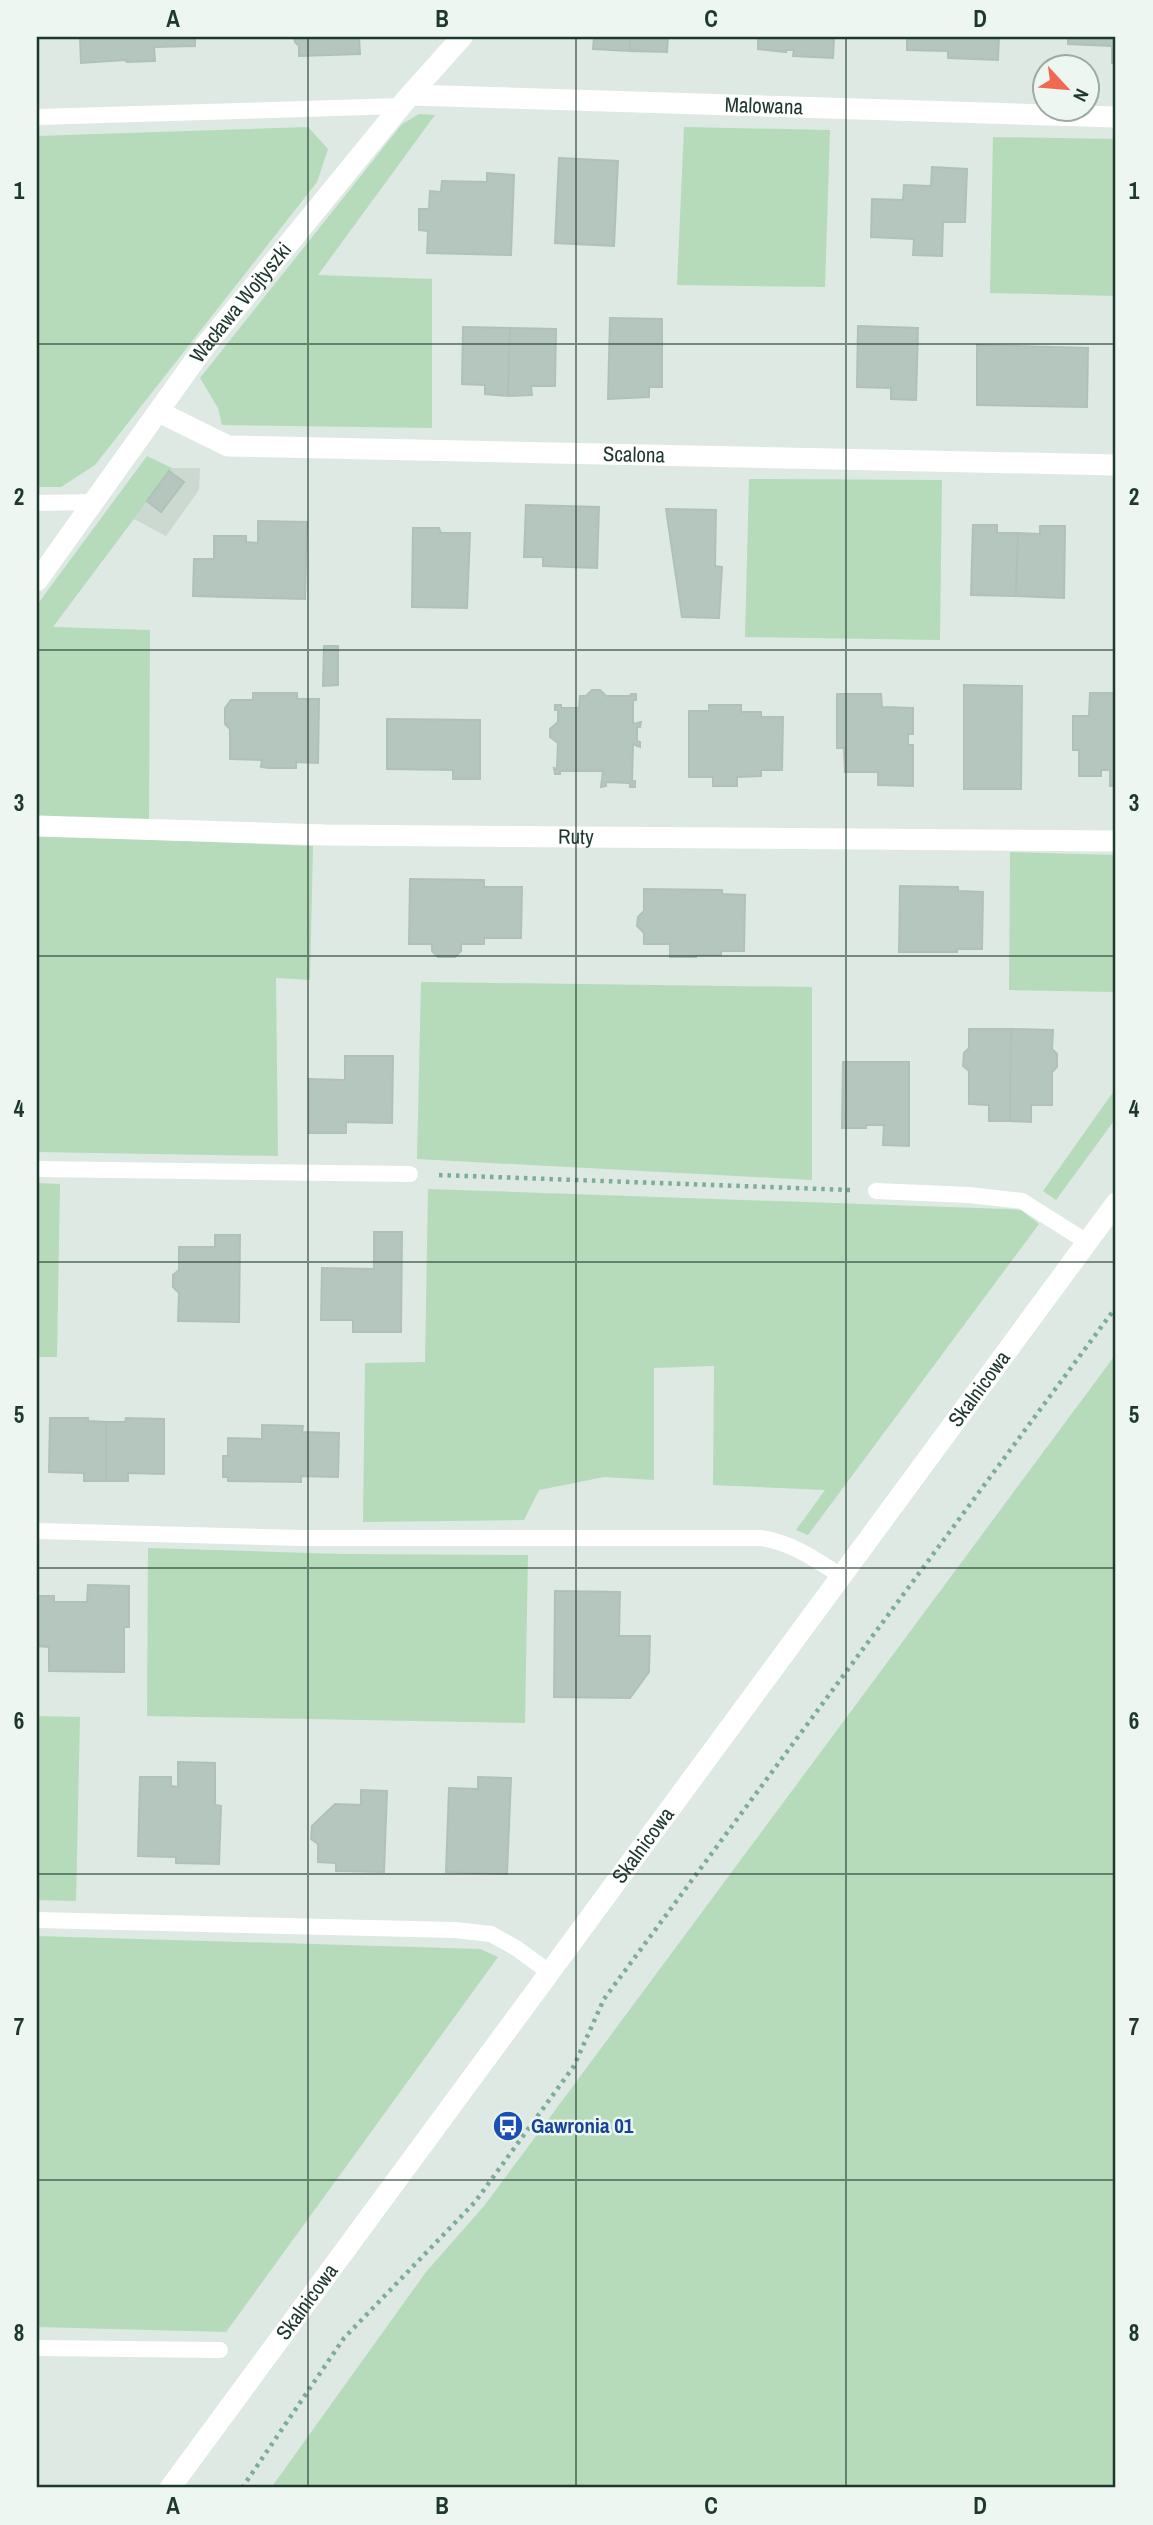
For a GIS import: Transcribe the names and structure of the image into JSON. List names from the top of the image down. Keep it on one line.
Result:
{"streets":{"street":["Malowana","Wacława Wojtyszki","Scalona","Ruty","Skalnicowa"]},"crossings":[["Malowana","Wacława Wojtyszki"],["Wacława Wojtyszki","Scalona"]],"places":{"bus stop":["Gawronia 01"]},"north":"bottom right","grid":{"columns":["A","B","C","D"],"rows":["1","2","3","4","5","6","7","8"]}}
